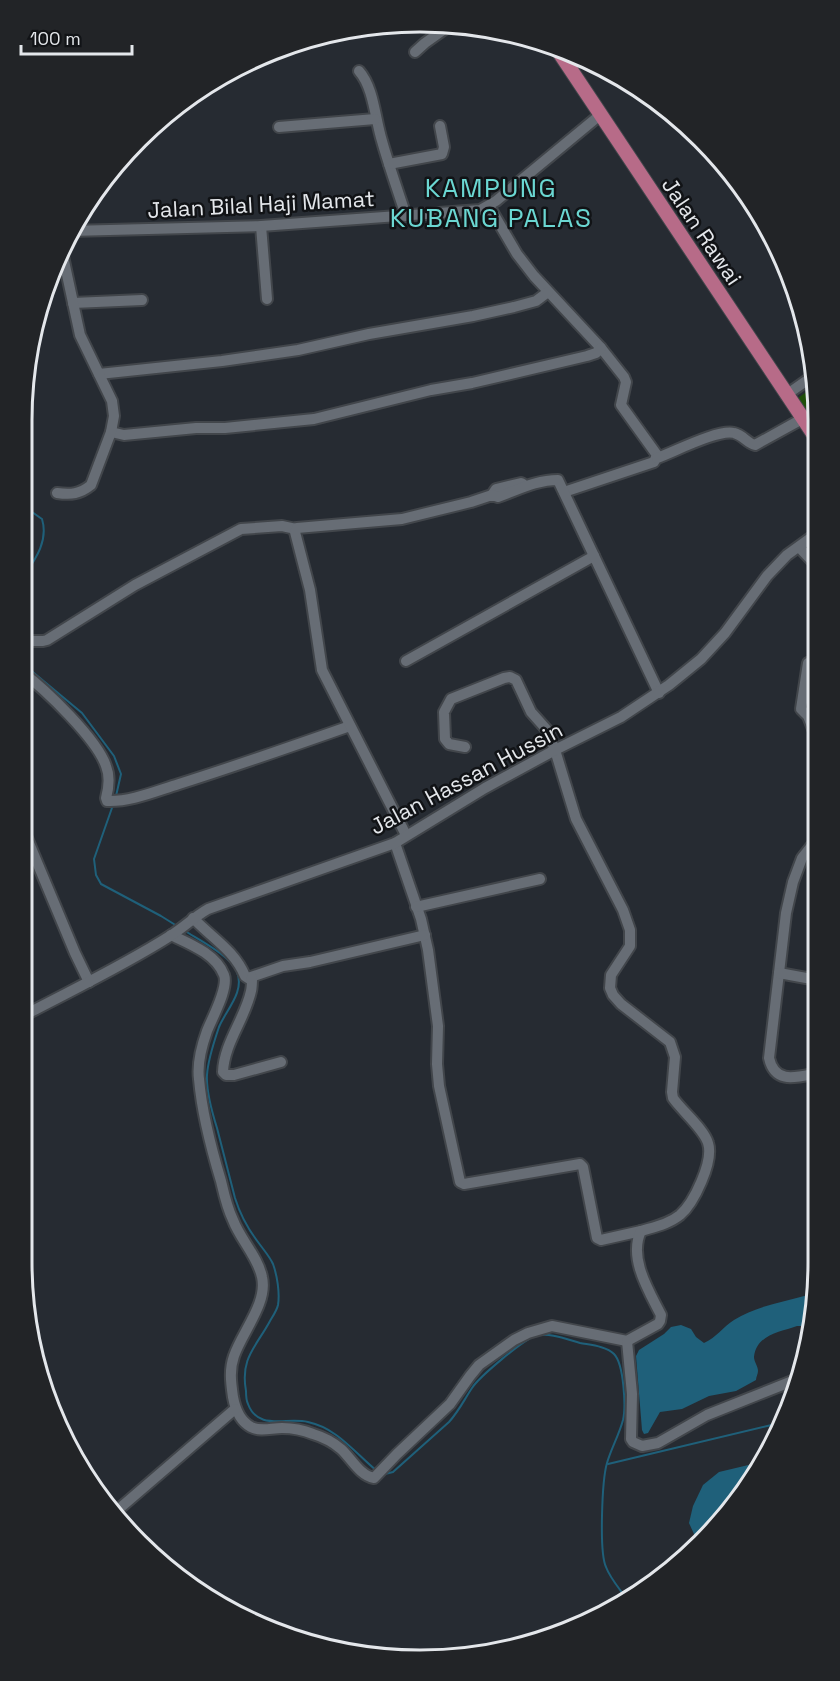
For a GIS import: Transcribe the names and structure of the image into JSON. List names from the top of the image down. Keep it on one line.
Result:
{"streets":{"main road":["Jalan Rawai"],"street":["Jalan Bilal Haji Mamat","Jalan Hassan Hussin"]},"crossings":[["Jalan Bilal Haji Mamat","Jalan Rawai"]],"districts":["KAMPUNG KUBANG PALAS"],"scale_bar":"100 m"}
